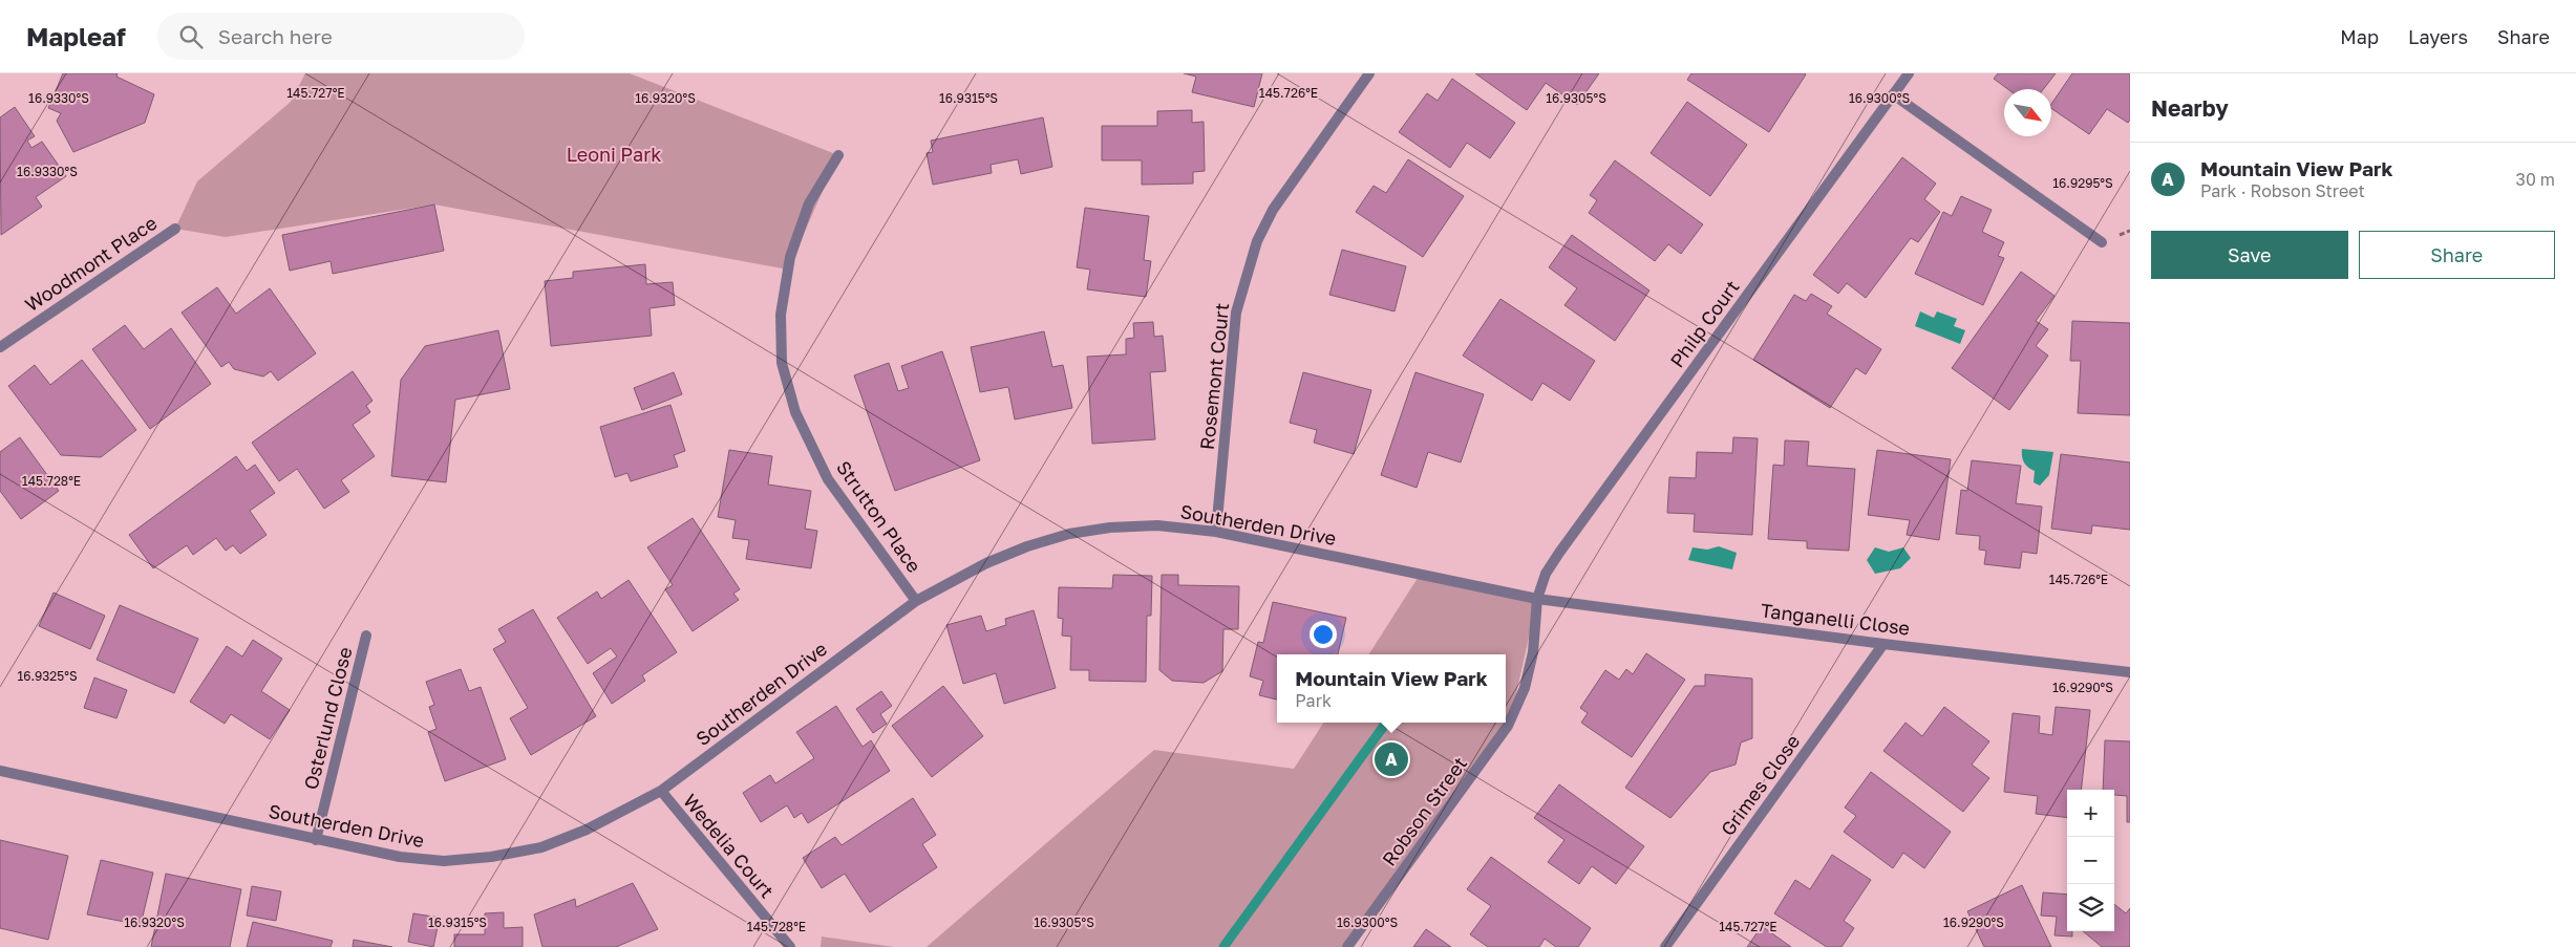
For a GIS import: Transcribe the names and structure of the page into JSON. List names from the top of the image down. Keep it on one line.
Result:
{"streets":{"street":["Woodmont Place","Philp Court","Rosemont Court","Strutton Place","Southerden Drive","Tanganelli Close","Osterlund Close","Grimes Close","Robson Street","Wedelia Court"]},"crossings":[["Philp Court","Southerden Drive"],["Philp Court","Tanganelli Close"],["Philp Court","Robson Street"],["Rosemont Court","Southerden Drive"],["Strutton Place","Southerden Drive"],["Southerden Drive","Tanganelli Close"],["Southerden Drive","Osterlund Close"],["Southerden Drive","Robson Street"],["Southerden Drive","Wedelia Court"],["Tanganelli Close","Grimes Close"],["Tanganelli Close","Robson Street"]],"parks":["Leoni Park"],"north":"bottom right","page":{"header":"Mapleaf","search":"Search here","nav":["Map","Layers","Share"],"heading":"Nearby","list":[{"mark":"A","name":"Mountain View Park","note":"Park · Robson Street","value":"30 m"}],"buttons":["Save","Share"],"popup":["Mountain View Park","Park"],"pins":"A","map_buttons":["+","−"]},"coordinates":["145.726°E","145.727°E","16.9330°S","16.9320°S","16.9315°S","16.9305°S","16.9300°S","16.9295°S","145.728°E","16.9325°S","16.9290°S"]}
